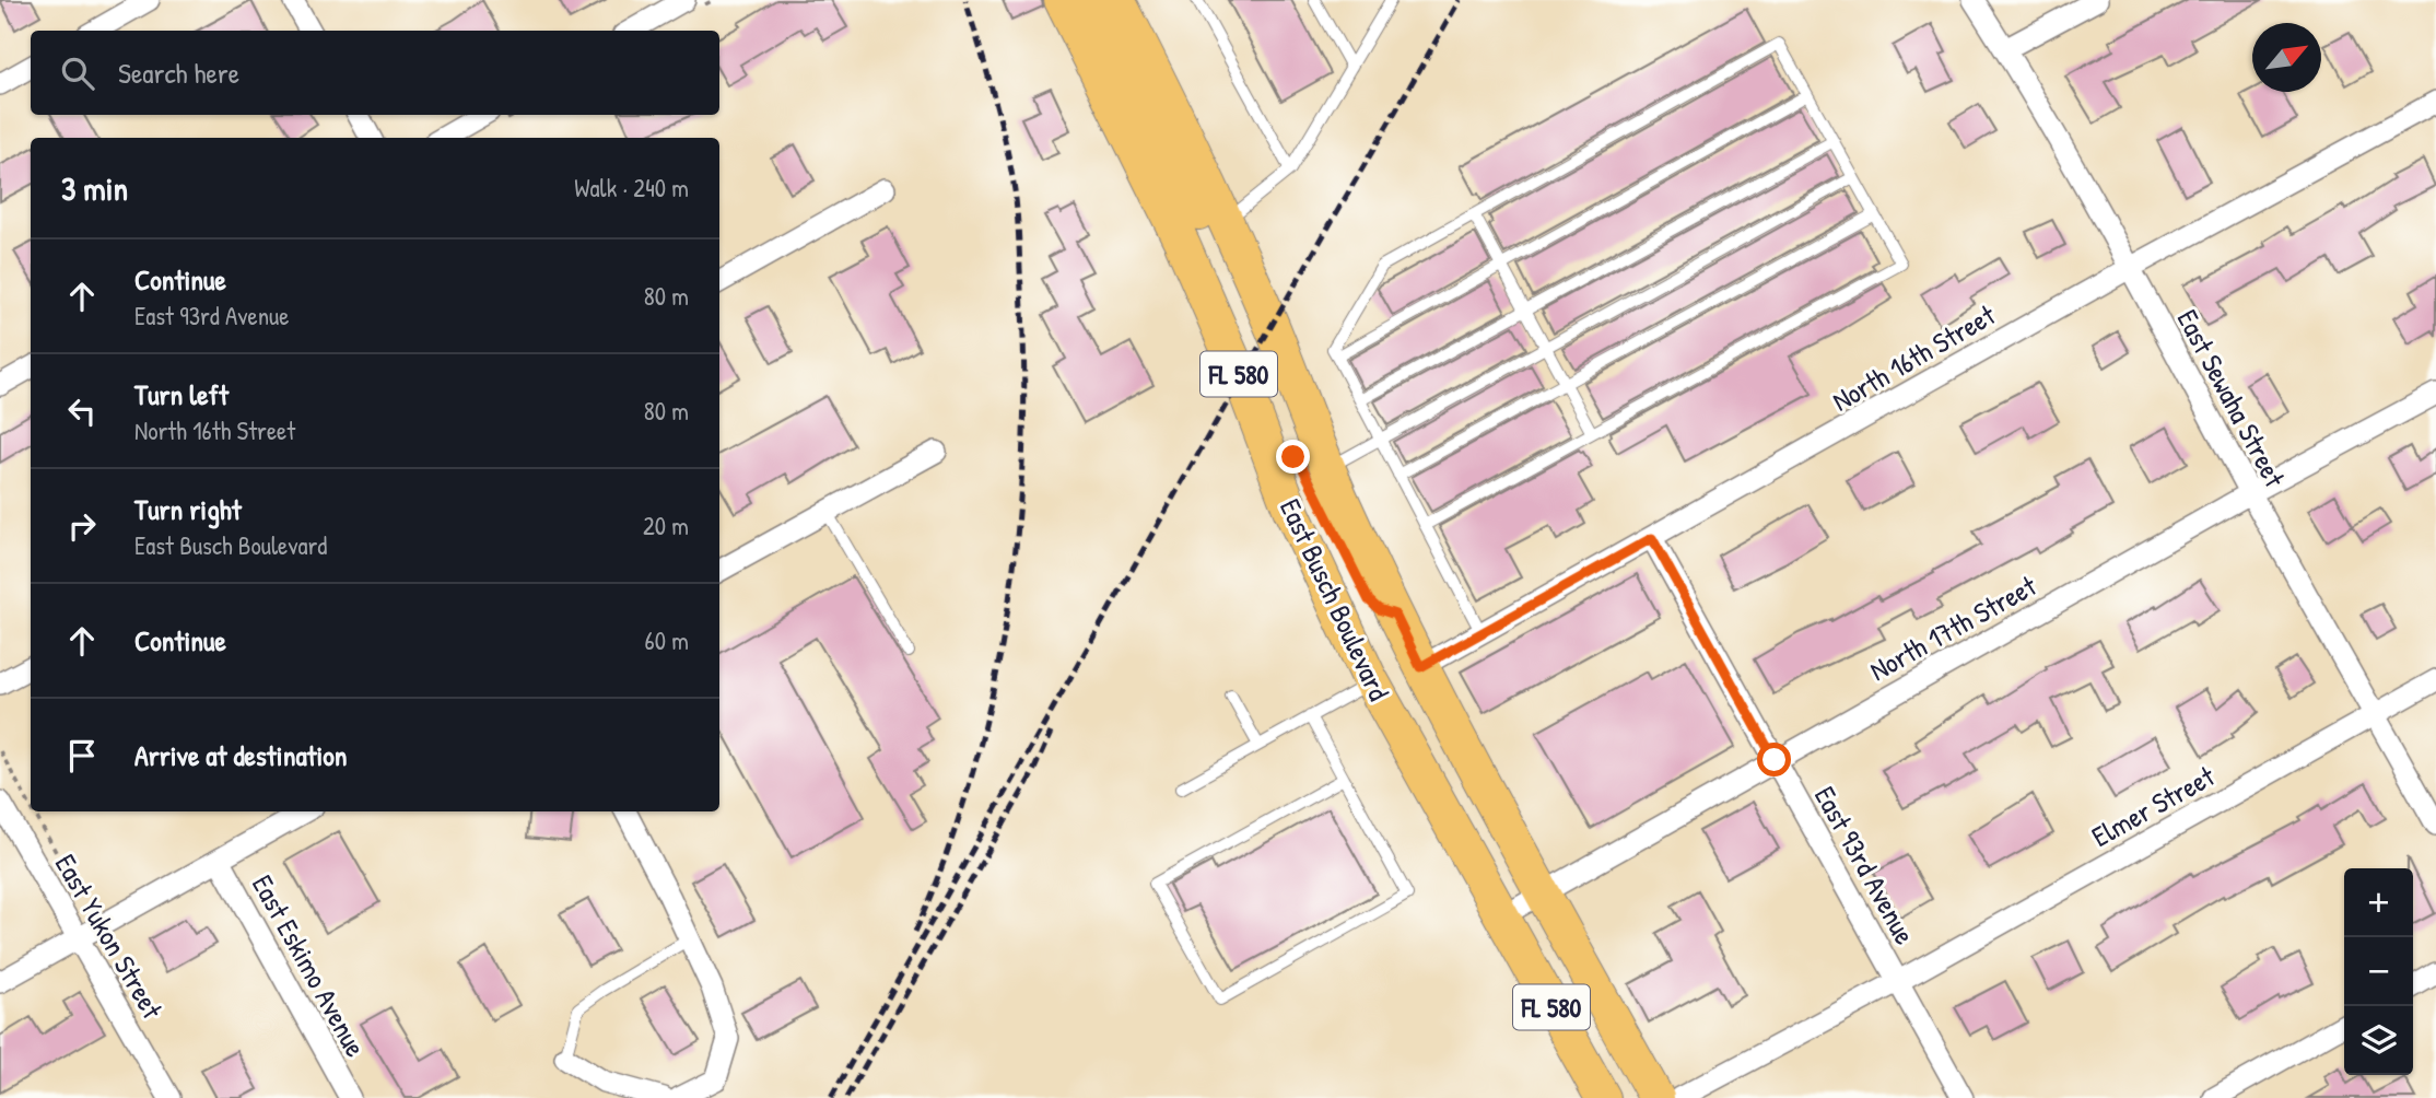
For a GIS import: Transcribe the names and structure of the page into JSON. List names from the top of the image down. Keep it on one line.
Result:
{"streets":{"main road":["FL 580","East Busch Boulevard"],"street":["North 16th Street","East Sewaha Street","North 17th Street","Elmer Street","East 93rd Avenue","East Yukon Street","East Eskimo Avenue"]},"crossings":[["North 16th Street","East Sewaha Street"],["North 16th Street","East Busch Boulevard"],["North 16th Street","East 93rd Avenue"],["East Sewaha Street","North 17th Street"],["East Sewaha Street","Elmer Street"],["East Busch Boulevard","North 17th Street"],["North 17th Street","East 93rd Avenue"],["Elmer Street","East 93rd Avenue"]],"north":"top right","page":{"search":"Search here","heading":["3 min","Walk · 240 m"],"list":[["Continue","East 93rd Avenue","80 m"],["Turn left","North 16th Street","80 m"],["Turn right","East Busch Boulevard","20 m"],["Continue","60 m"],"Arrive at destination"],"map_buttons":["+","−"]}}
